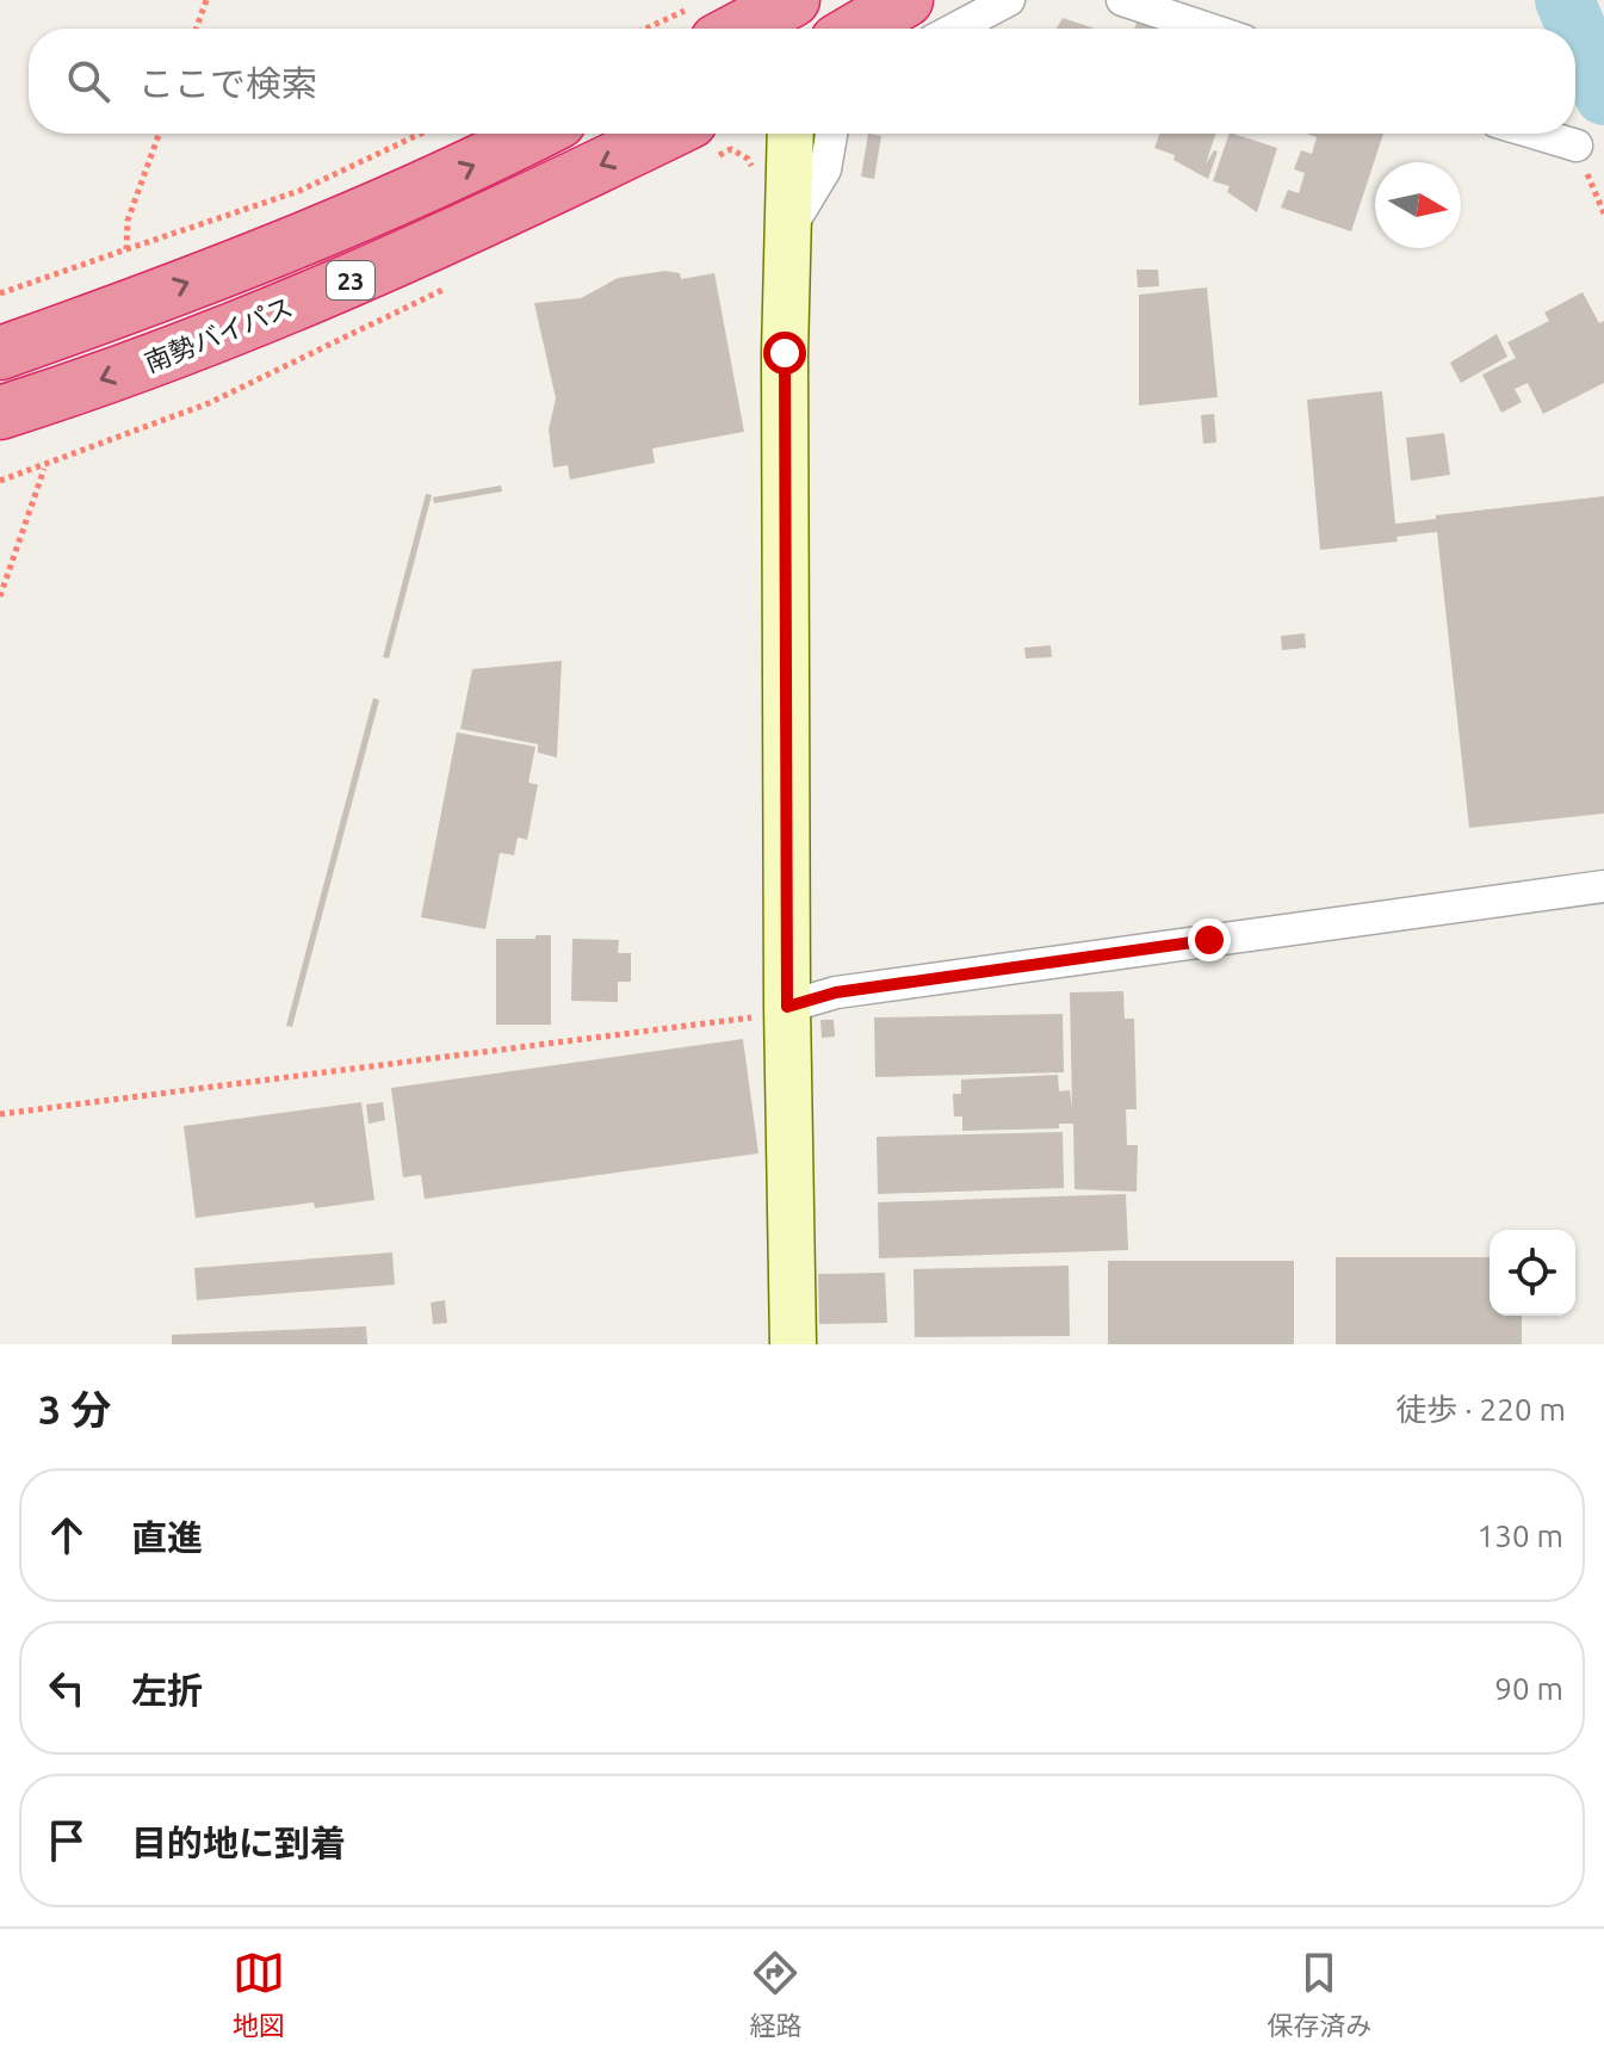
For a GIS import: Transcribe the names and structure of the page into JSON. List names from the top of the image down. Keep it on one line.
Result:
{"streets":{"highway":["23","南勢バイパス"]},"north":"right","page":{"search":"ここで検索","heading":["3 分","徒歩 · 220 m"],"list":[["直進","130 m"],["左折","90 m"],"目的地に到着"],"nav":["地図","経路","保存済み"]}}
